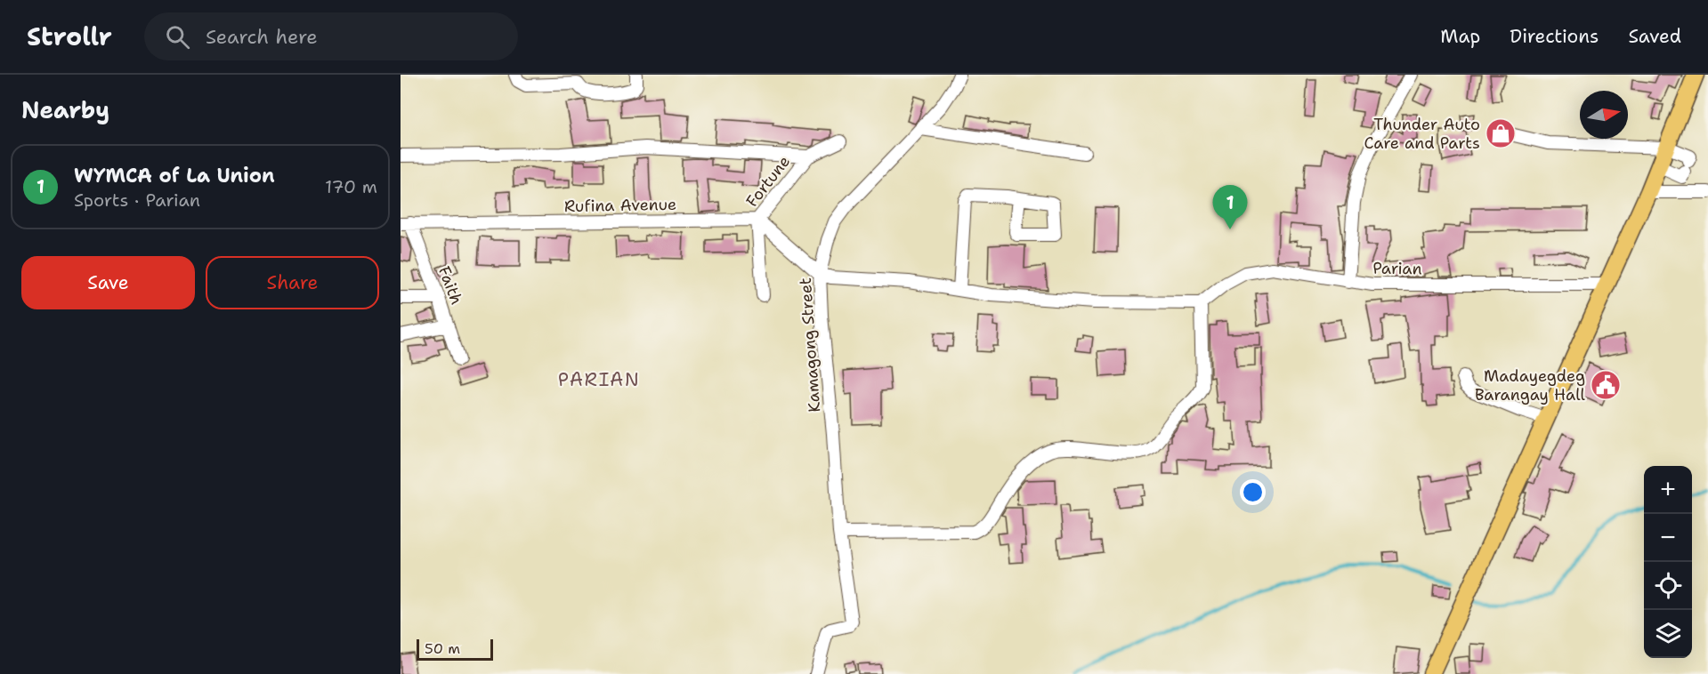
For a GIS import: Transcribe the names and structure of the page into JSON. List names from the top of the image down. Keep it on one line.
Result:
{"streets":{"street":["Fortune","Rufina Avenue","Parian","Faith","Kamagong Street"]},"crossings":[["Fortune","Rufina Avenue"],["Rufina Avenue","Faith"]],"districts":["PARIAN"],"places":{"shop":["Thunder Auto Care and Parts"],"public building":["Madayegdeg Barangay Hall"]},"scale_bar":"50 m","north":"right","page":{"header":"Strollr","search":"Search here","nav":["Map","Directions","Saved"],"heading":"Nearby","list":[{"mark":"1","name":"WYMCA of La Union","note":"Sports · Parian","value":"170 m"}],"pins":"1","buttons":["Save","Share"],"map_buttons":["+","−"],"scale":"50 m"}}
